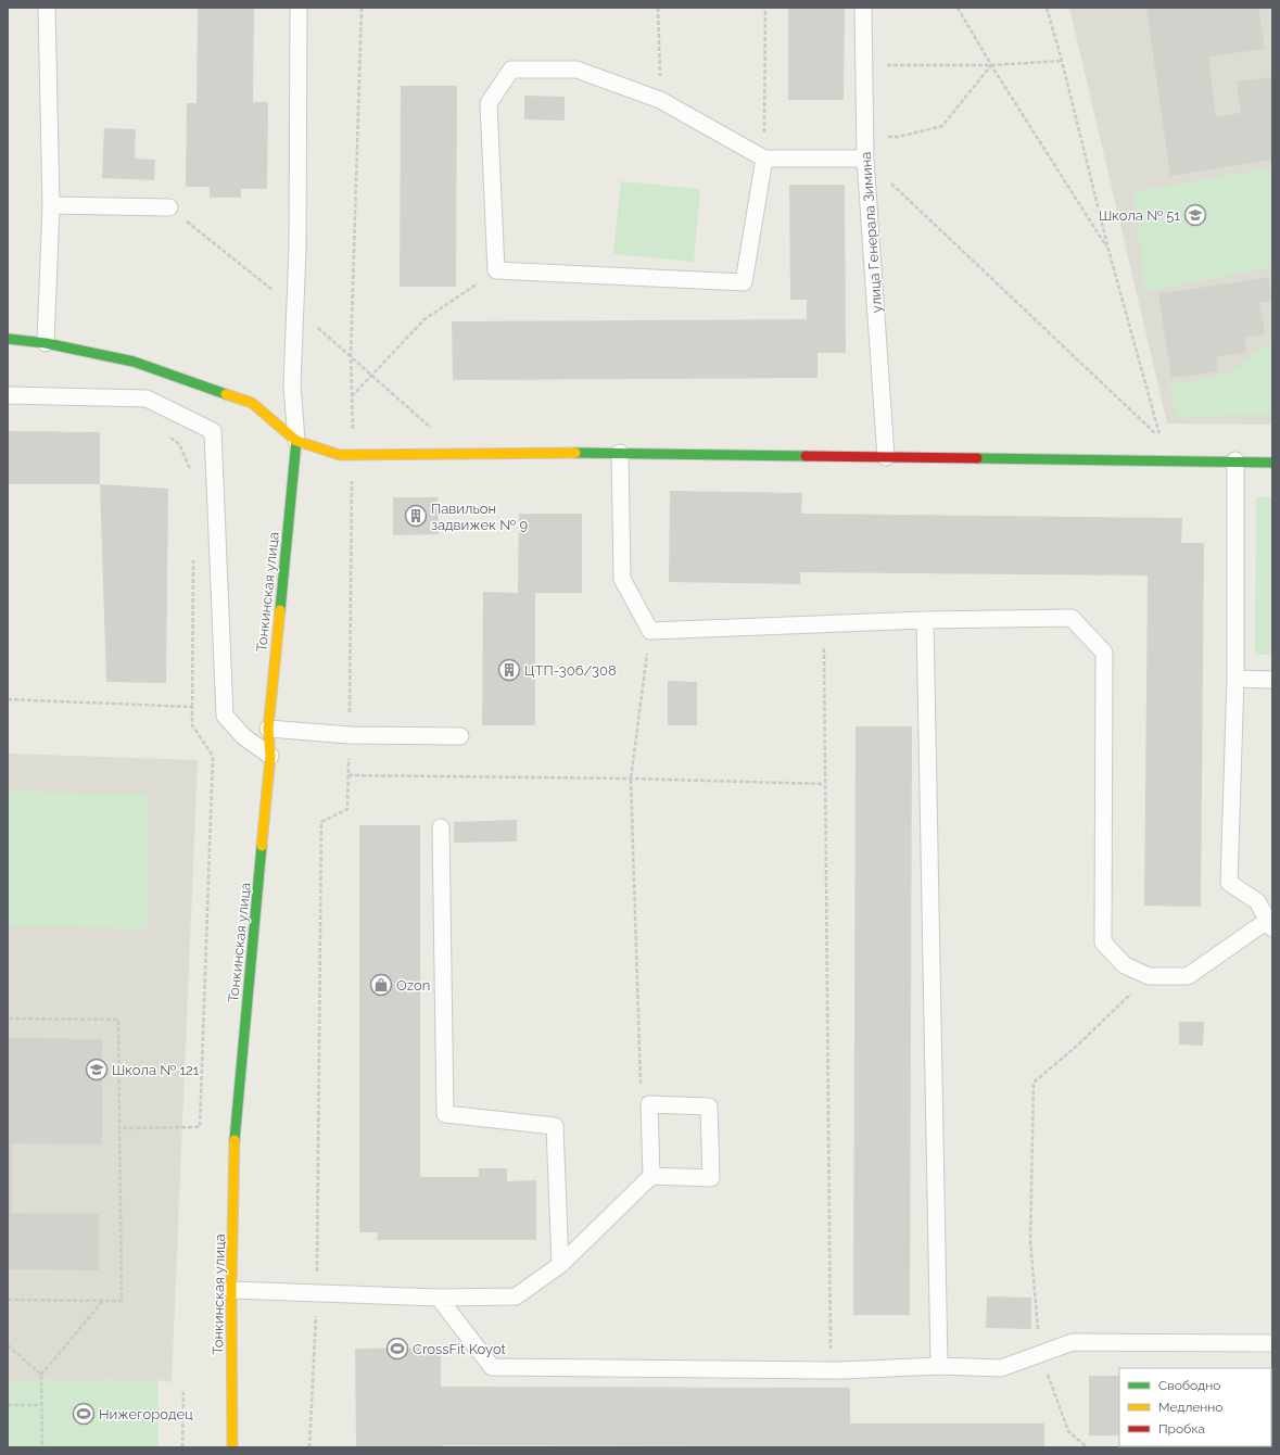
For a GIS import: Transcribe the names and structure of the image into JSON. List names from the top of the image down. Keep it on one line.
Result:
{"streets":{"street":["Тонкинская улица"],"lane":["улица Генерала Зимина"]},"places":{"school or university":["Школа № 51","Школа № 121"],"building":["Павильон задвижек № 9","ЦТП-306/308"],"shop":["Ozon"],"sports":["CrossFit Koyot","Нижегородец"]},"legend":["Свободно","Медленно","Пробка"]}
